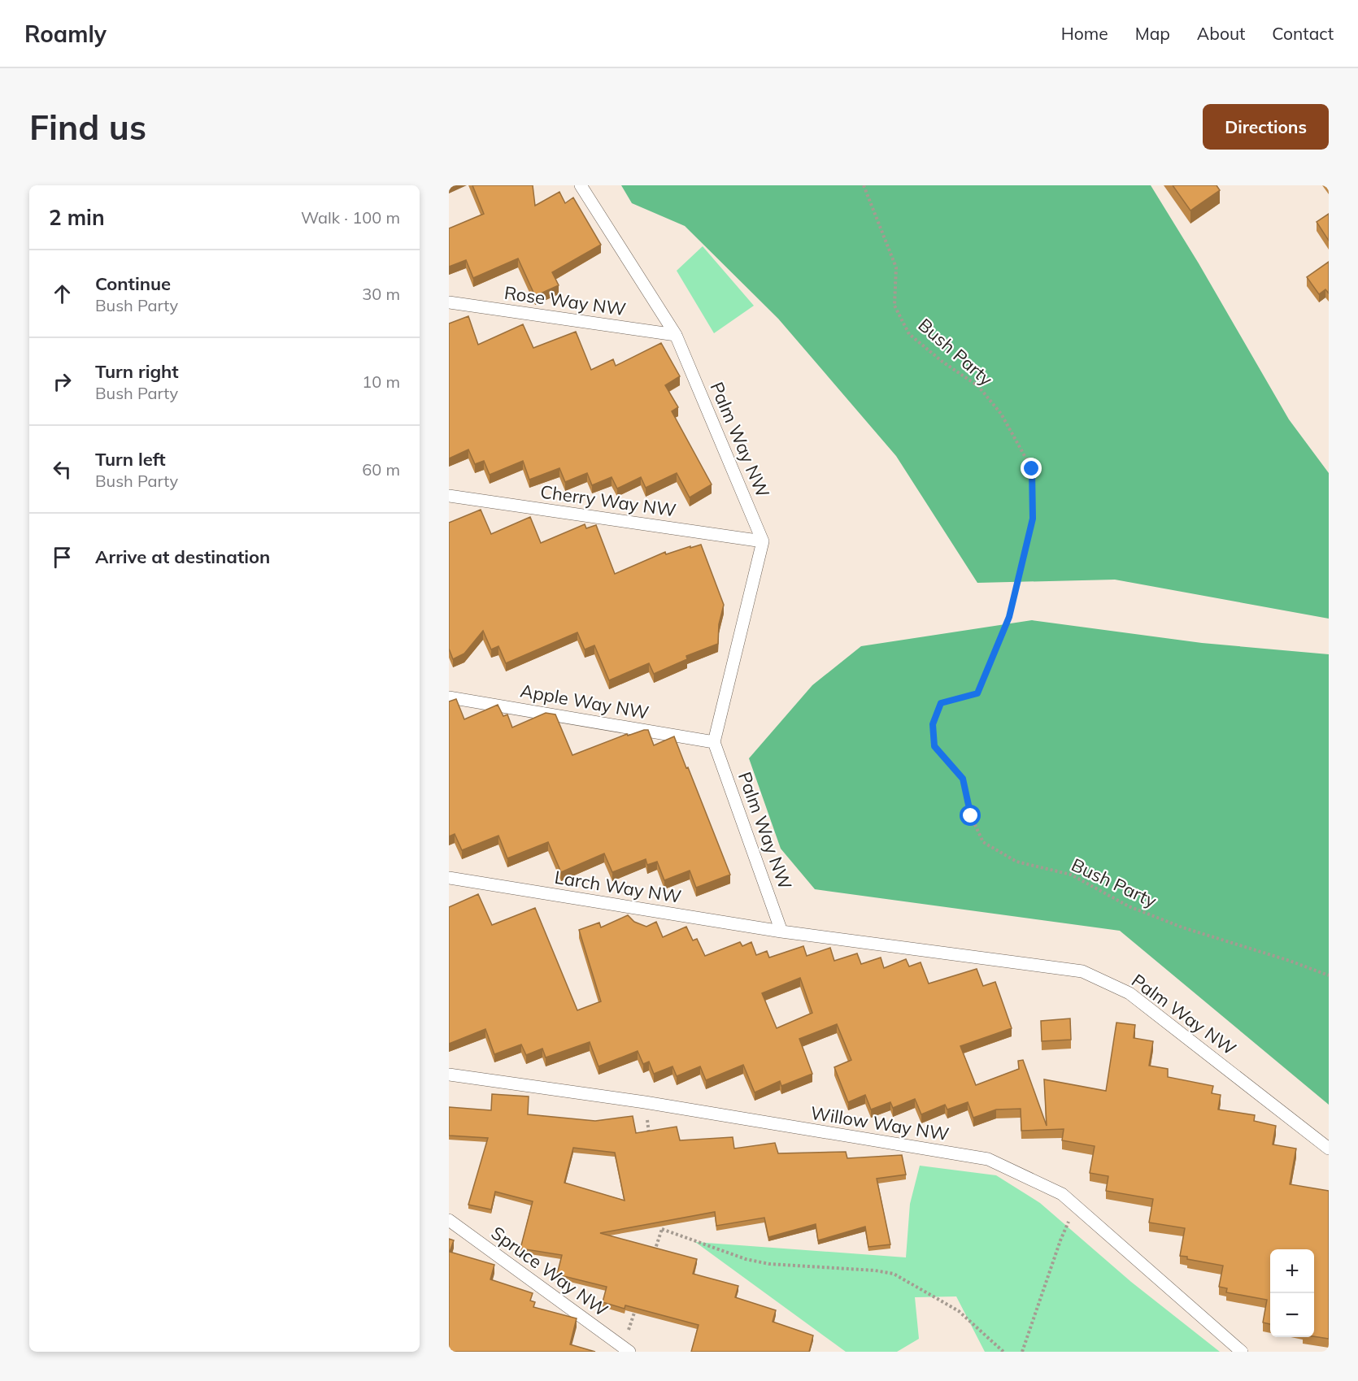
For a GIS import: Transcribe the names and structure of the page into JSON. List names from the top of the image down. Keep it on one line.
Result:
{"streets":{"lane":["Rose Way NW","Palm Way NW","Cherry Way NW","Apple Way NW","Larch Way NW","Willow Way NW","Spruce Way NW"],"path":["Bush Party"]},"crossings":[["Rose Way NW","Palm Way NW"],["Palm Way NW","Cherry Way NW"],["Palm Way NW","Apple Way NW"],["Palm Way NW","Larch Way NW"]],"page":{"header":"Roamly","nav":["Home","Map","About","Contact"],"buttons":"Directions","title":"Find us","heading":["2 min","Walk · 100 m"],"list":[["Continue","Bush Party","30 m"],["Turn right","Bush Party","10 m"],["Turn left","Bush Party","60 m"],"Arrive at destination"],"map_buttons":["+","−"]}}
